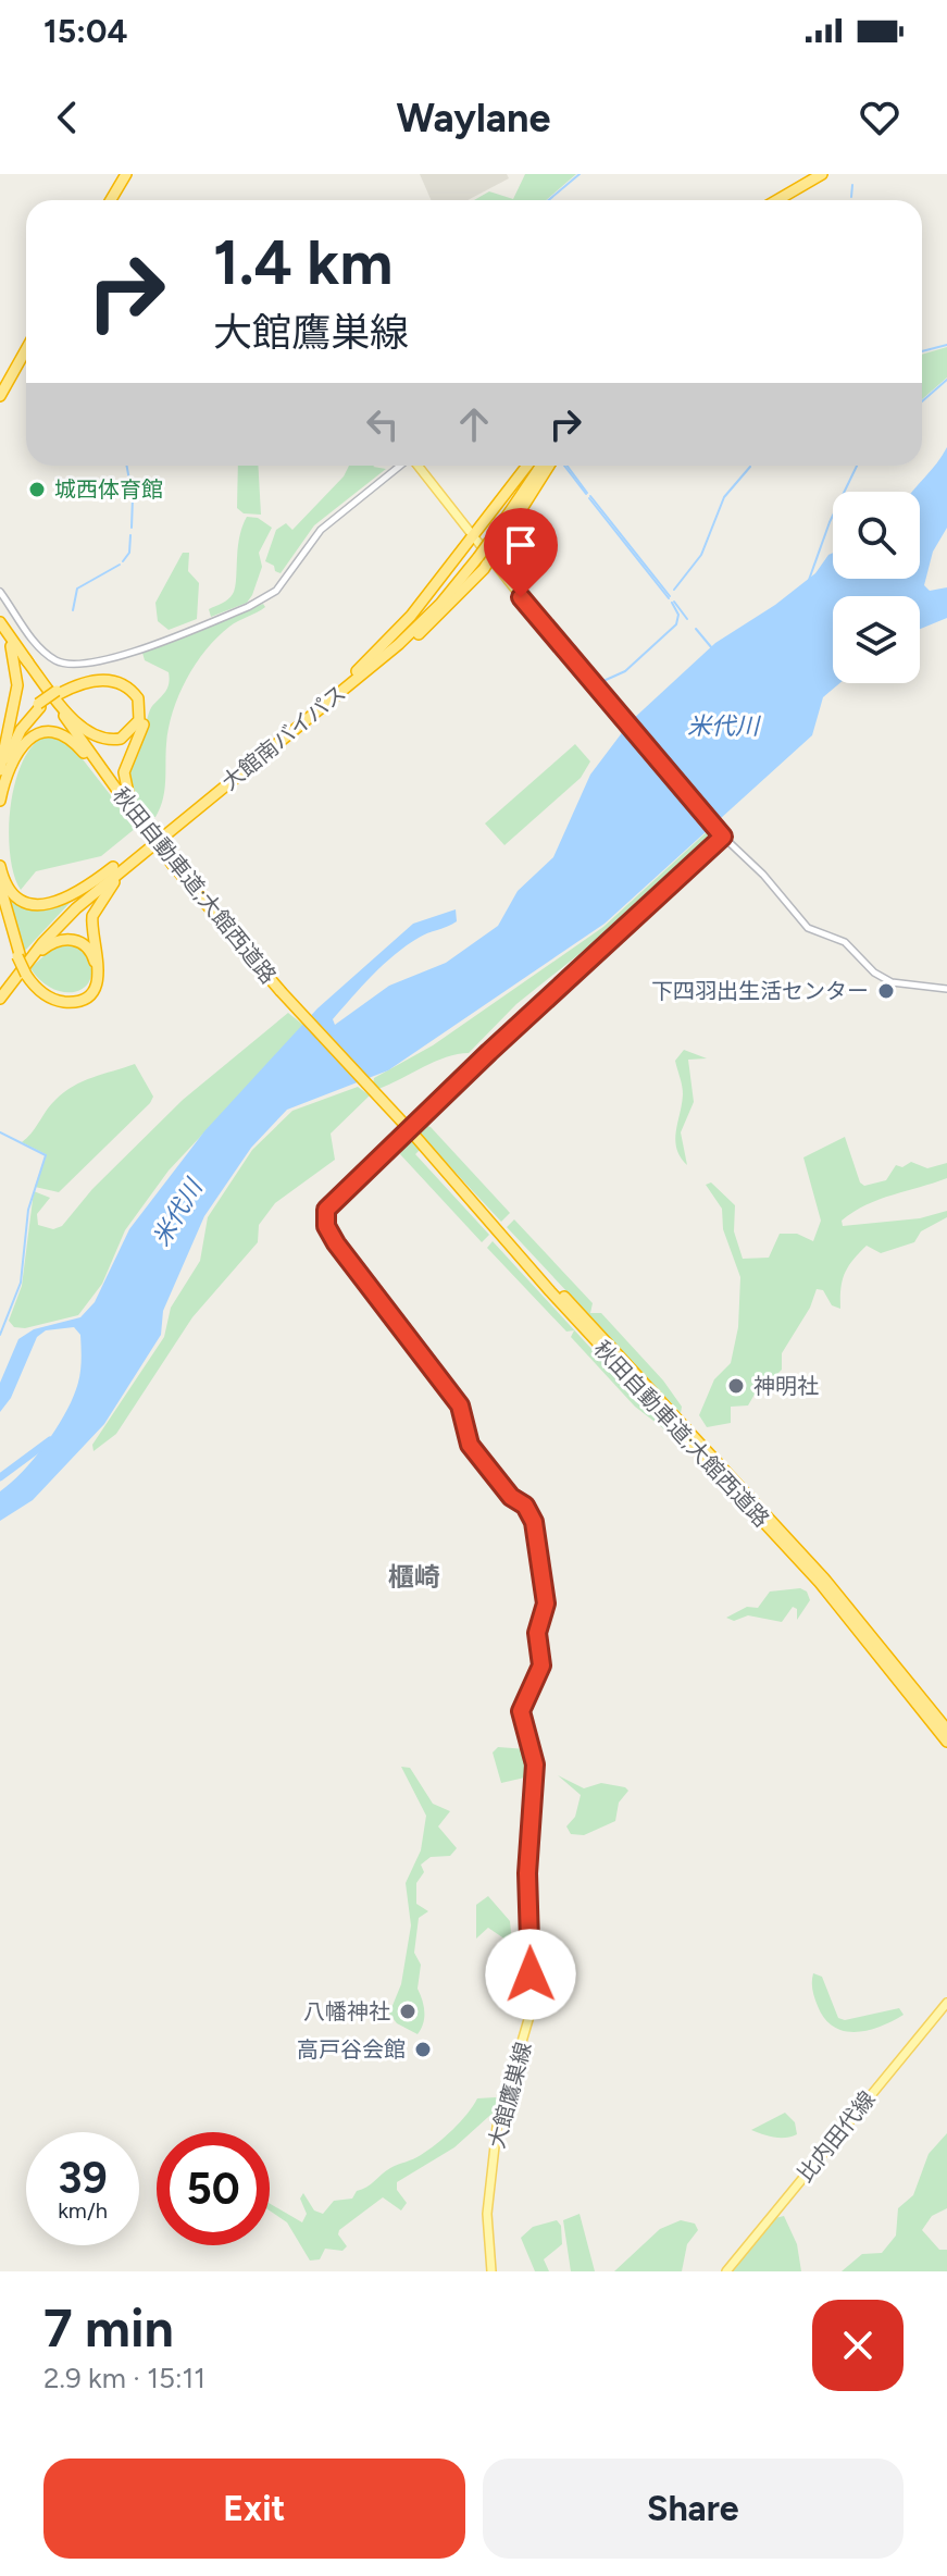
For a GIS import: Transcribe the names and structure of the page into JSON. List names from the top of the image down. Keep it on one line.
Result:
{"streets":{"highway":["大館南バイパス","秋田自動車道;大館西道路"],"main road":["大館鷹巣線","比内田代線"]},"districts":["櫃崎"],"water":["米代川"],"places":["城西体育館","下四羽出生活センター","神明社","八幡神社","高戸谷会館"],"page":{"status":"15:04","header":"Waylane","turn":["1.4 km","大館鷹巣線"],"speed":"39 km/h","limit":"50","heading":["7 min","2.9 km · 15:11"],"buttons":["Exit","Share"]}}
